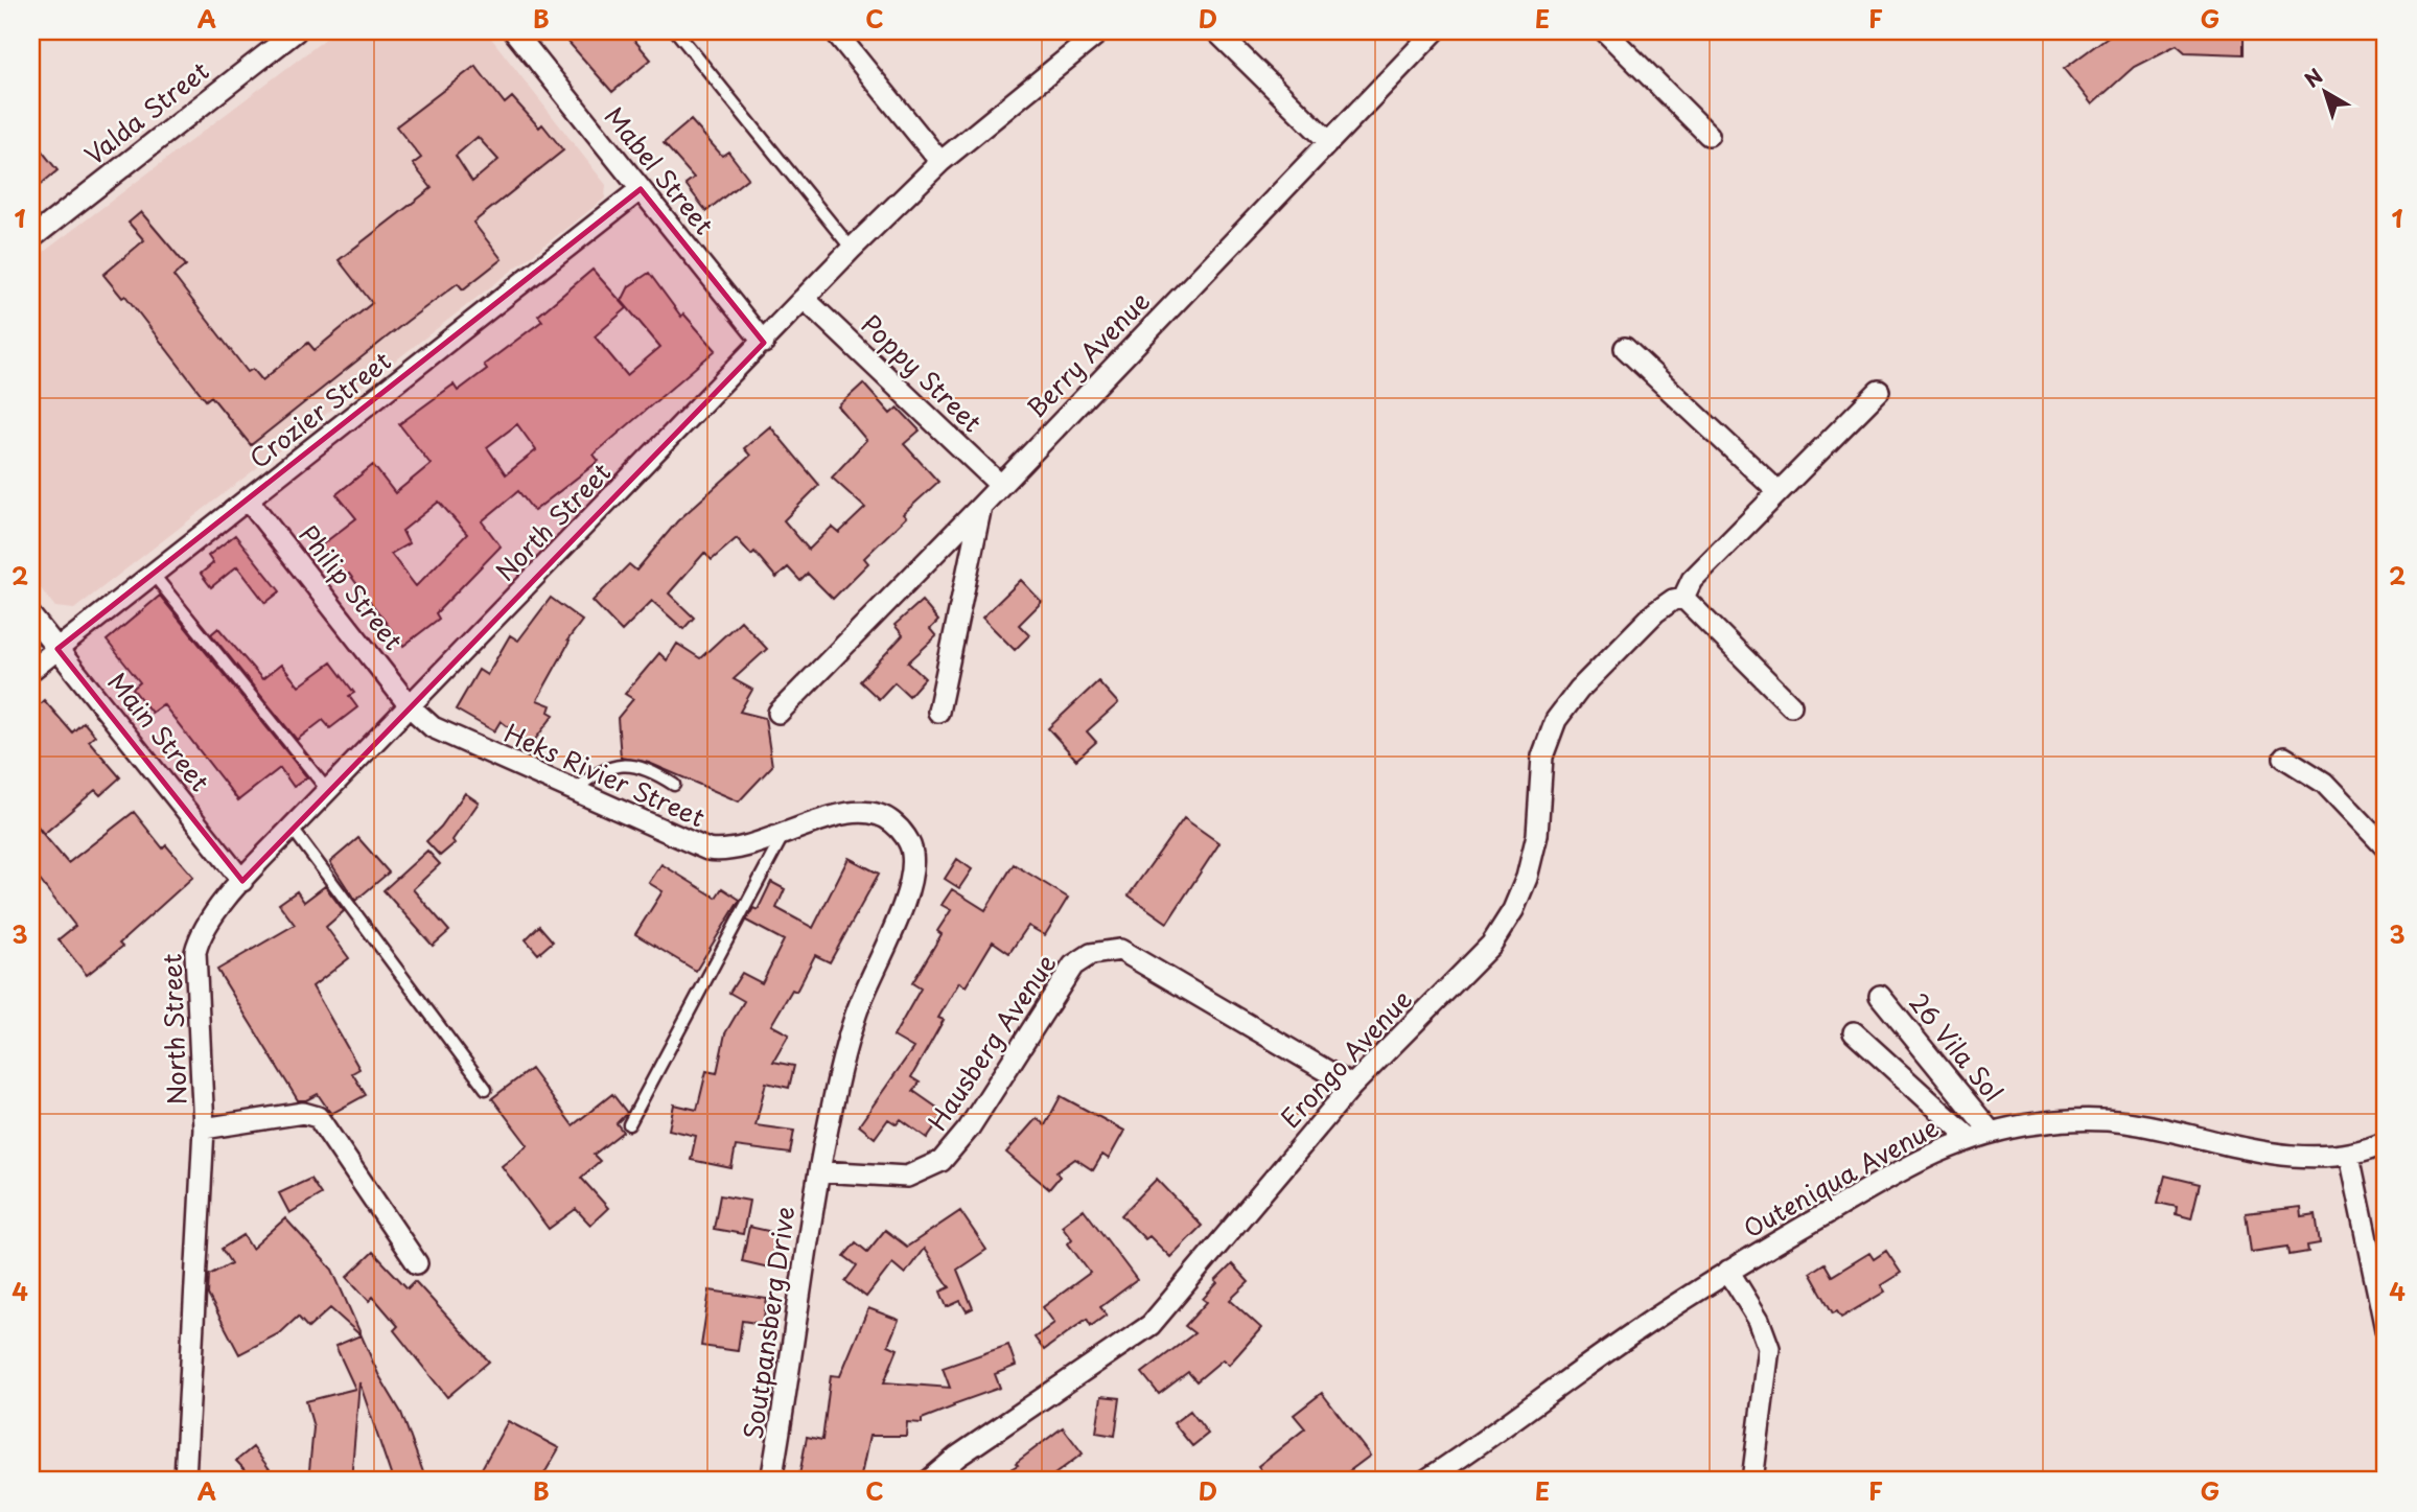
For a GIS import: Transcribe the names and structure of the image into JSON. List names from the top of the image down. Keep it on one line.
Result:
{"streets":{"street":["Valda Street","Mabel Street","Berry Avenue","Poppy Street","Crozier Street","North Street","Philip Street","Main Street","Heks Rivier Street","Hausberg Avenue","26 Vila Sol","Erongo Avenue","Outeniqua Avenue","Soutpansberg Drive"]},"crossings":[["Mabel Street","Crozier Street"],["Mabel Street","North Street"],["Berry Avenue","Poppy Street"],["Poppy Street","North Street"],["Crozier Street","Philip Street"],["Crozier Street","Main Street"],["North Street","Philip Street"],["North Street","Main Street"],["North Street","Heks Rivier Street"],["Philip Street","Heks Rivier Street"],["Heks Rivier Street","Hausberg Avenue"],["Heks Rivier Street","Soutpansberg Drive"],["Hausberg Avenue","Erongo Avenue"],["Hausberg Avenue","Soutpansberg Drive"],["26 Vila Sol","Outeniqua Avenue"]],"north":"top left","grid":{"columns":["A","B","C","D","E","F","G"],"rows":["1","2","3","4"]}}
